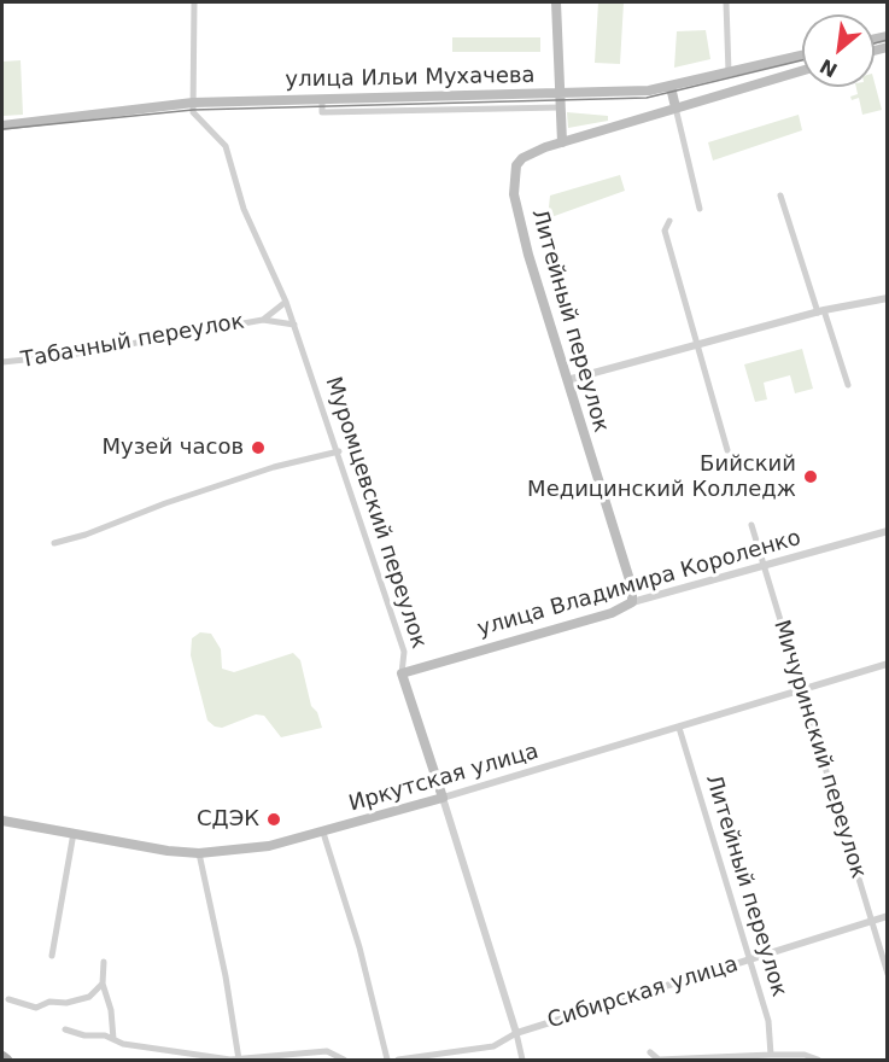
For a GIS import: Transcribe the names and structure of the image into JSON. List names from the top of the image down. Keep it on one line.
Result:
{"streets":{"main road":["улица Ильи Мухачева","Литейный переулок","Муромцевский переулок","улица Владимира Короленко","Иркутская улица"],"street":["Табачный переулок","Мичуринский переулок","Сибирская улица"]},"crossings":[["улица Ильи Мухачева","Муромцевский переулок"],["Литейный переулок","улица Владимира Короленко"],["Литейный переулок","Иркутская улица"],["Литейный переулок","Сибирская улица"],["Табачный переулок","Муромцевский переулок"],["Муромцевский переулок","улица Владимира Короленко"],["Муромцевский переулок","Иркутская улица"],["Муромцевский переулок","Сибирская улица"],["улица Владимира Короленко","Мичуринский переулок"],["Мичуринский переулок","Иркутская улица"],["Мичуринский переулок","Сибирская улица"]],"places":["Музей часов","Бийский Медицинский Колледж","СДЭК"],"north":"bottom left"}
